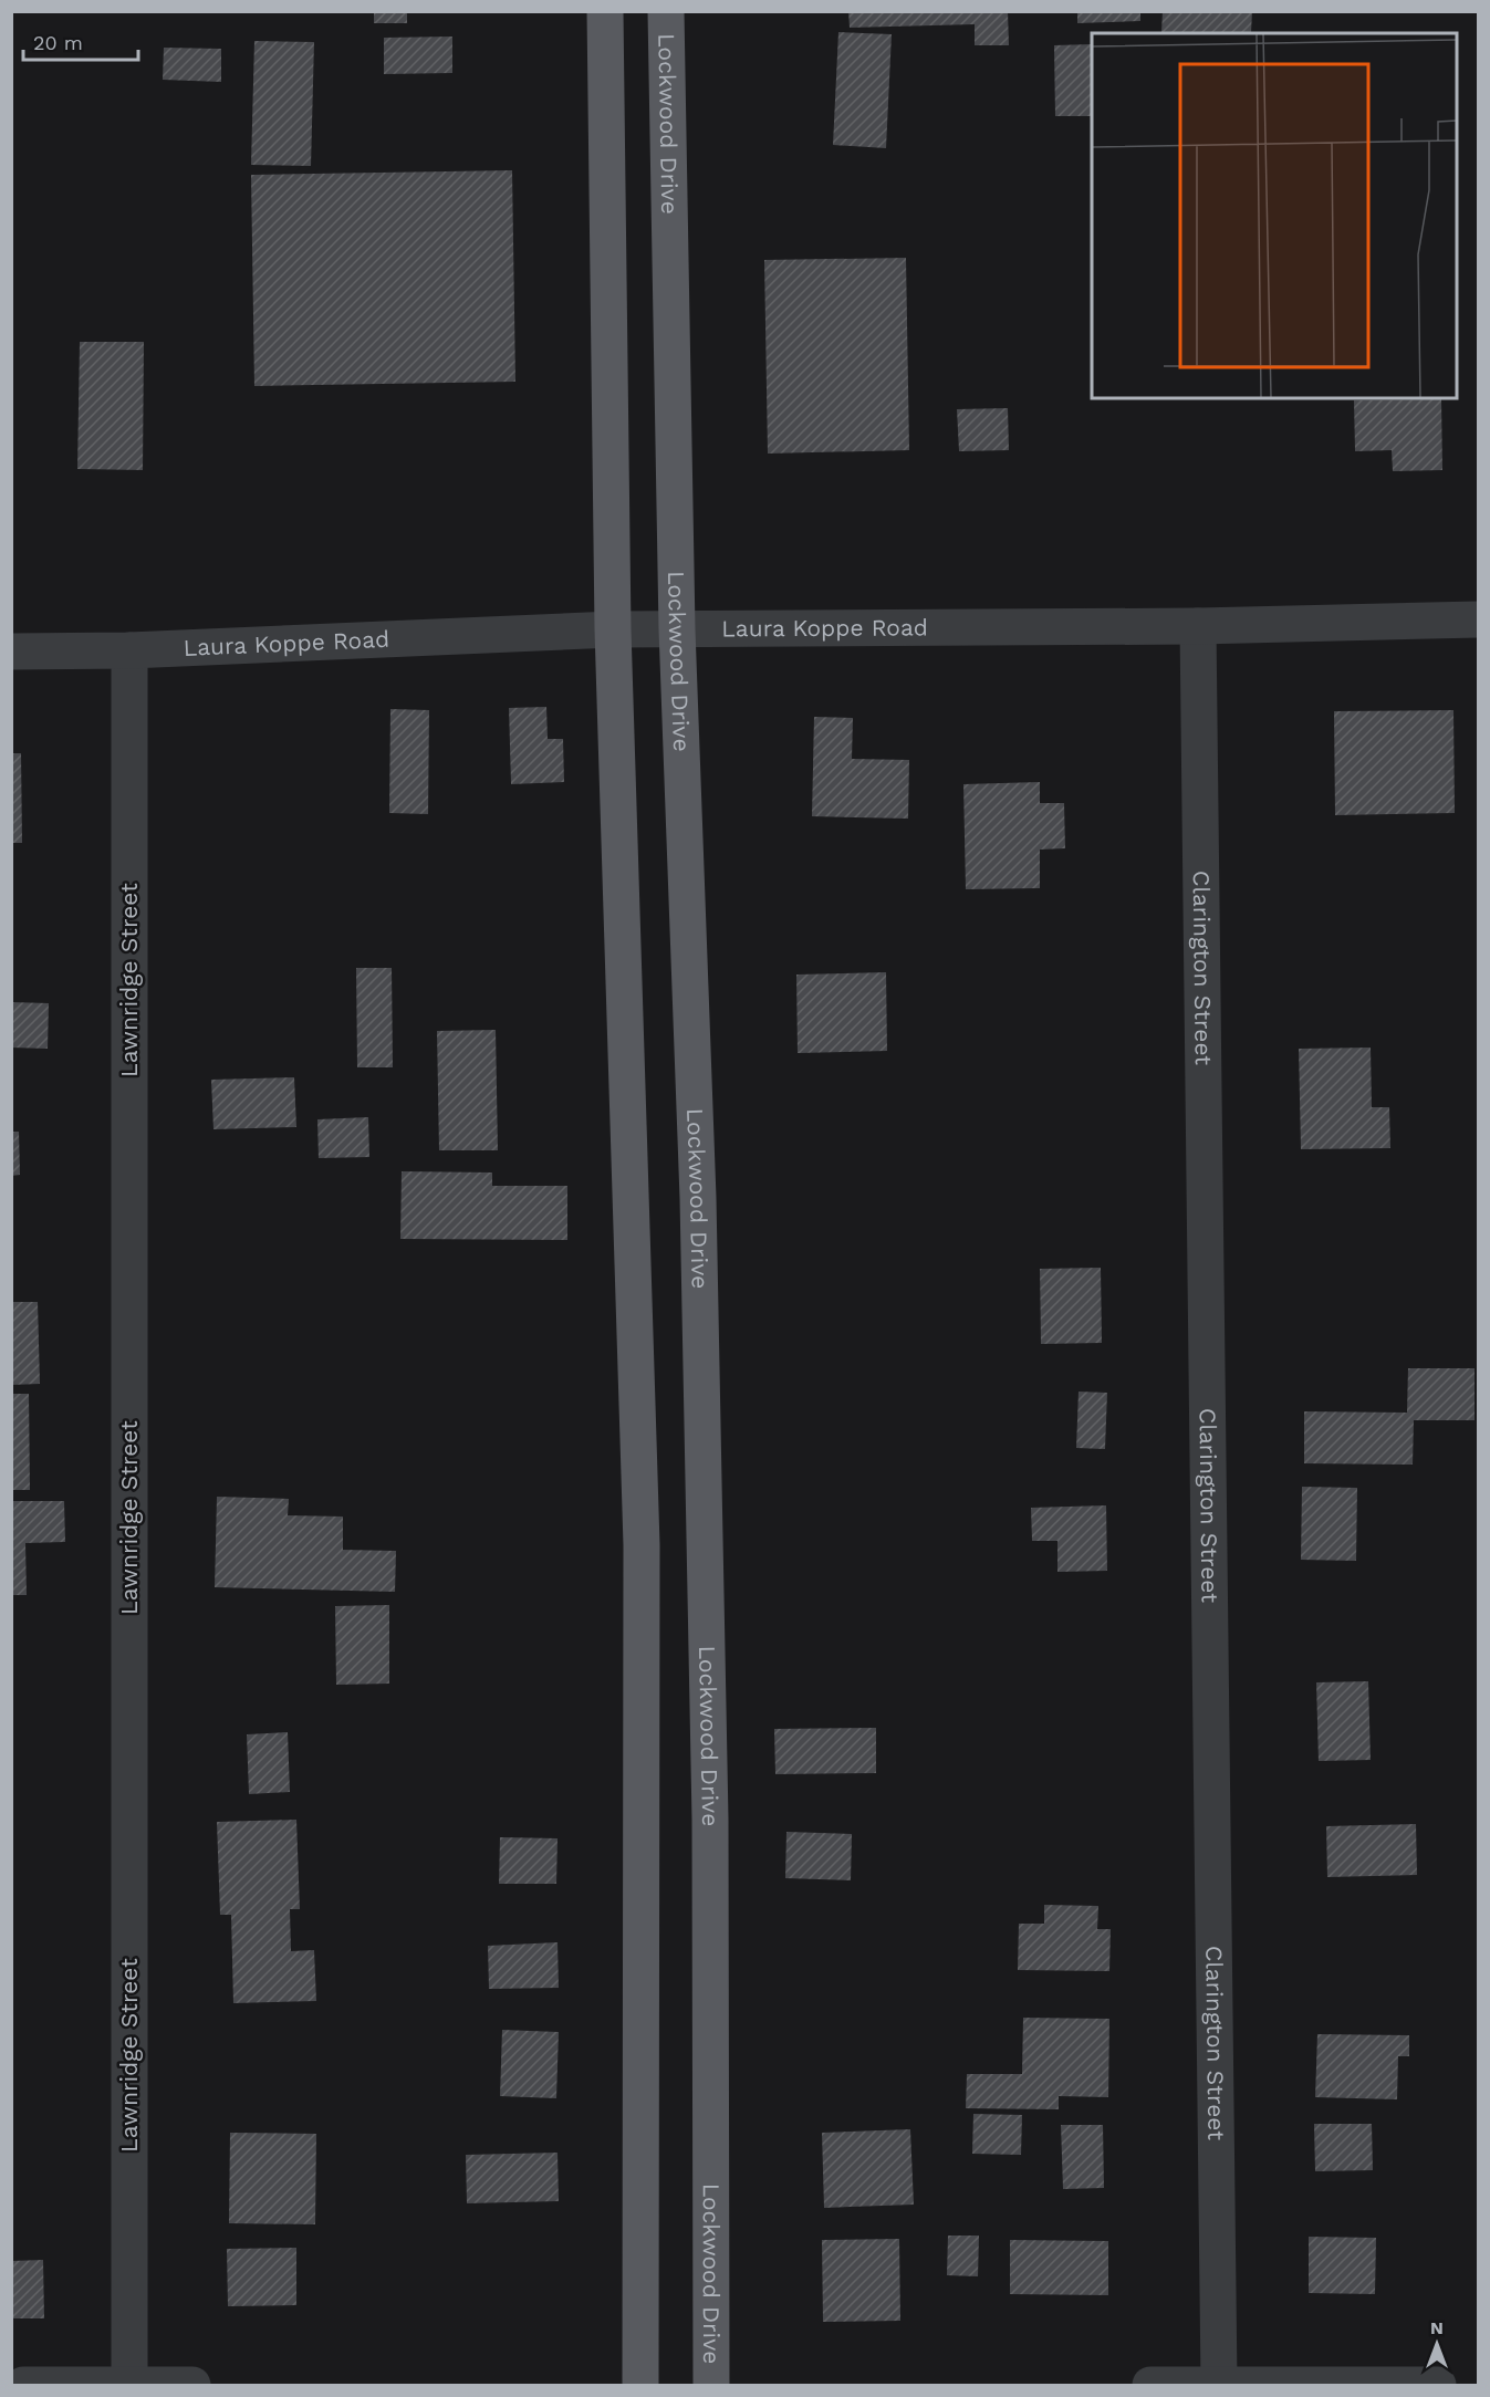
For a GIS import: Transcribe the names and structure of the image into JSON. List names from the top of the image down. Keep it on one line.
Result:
{"streets":{"main road":["Lockwood Drive"],"street":["Laura Koppe Road","Clarington Street","Lawnridge Street"]},"crossings":[["Lockwood Drive","Laura Koppe Road"],["Laura Koppe Road","Clarington Street"],["Laura Koppe Road","Lawnridge Street"]],"scale_bar":"20 m","north":"top"}
